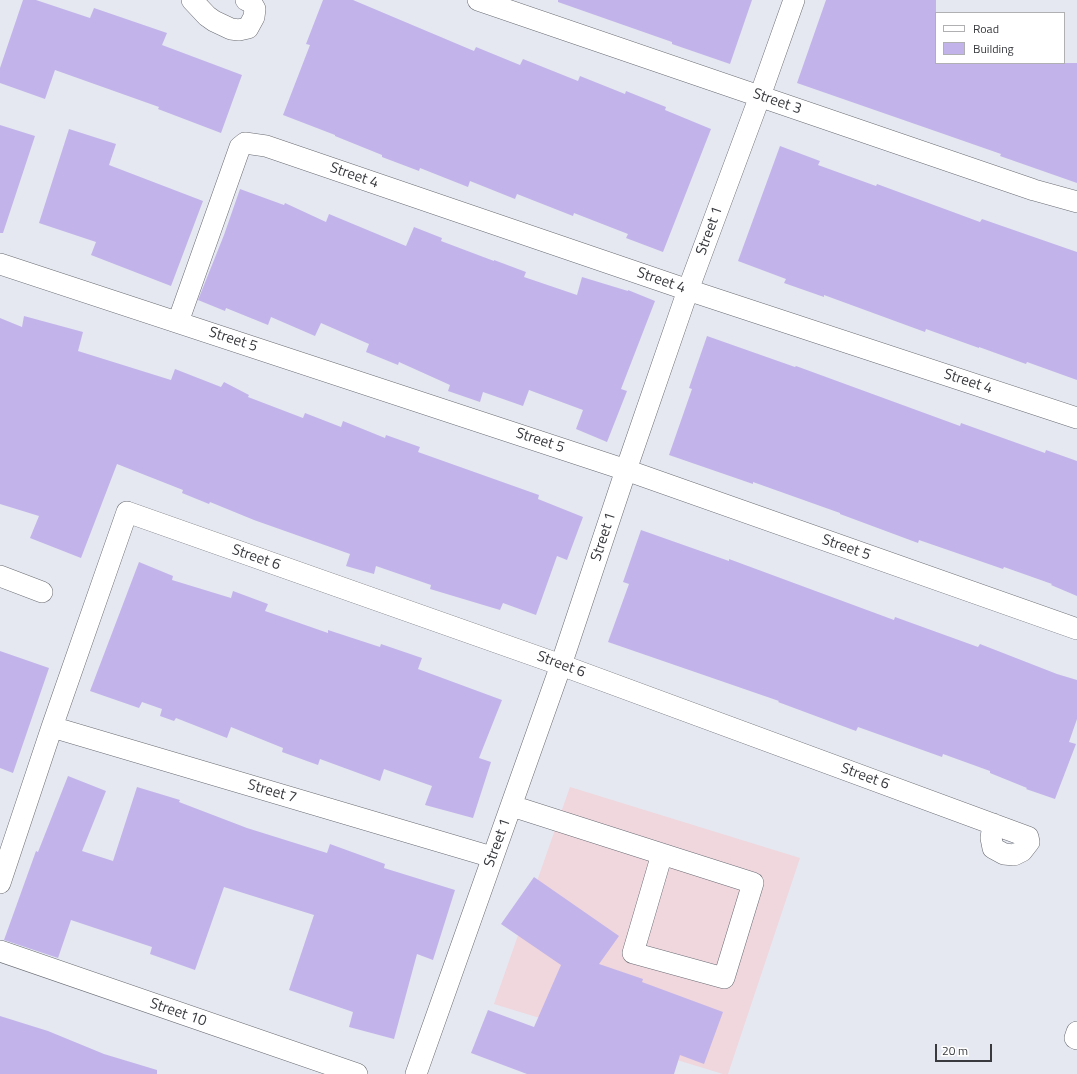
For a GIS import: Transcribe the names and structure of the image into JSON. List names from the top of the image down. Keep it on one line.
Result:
{"streets":{"street":["Street 3","Street 4","Street 1","Street 5","Street 6","Street 7","Street 10"]},"crossings":[["Street 3","Street 1"],["Street 4","Street 1"],["Street 4","Street 5"],["Street 1","Street 5"],["Street 1","Street 6"],["Street 1","Street 7"],["Street 6","Street 7"]],"legend":["Road","Building"],"scale_bar":"20 m"}
